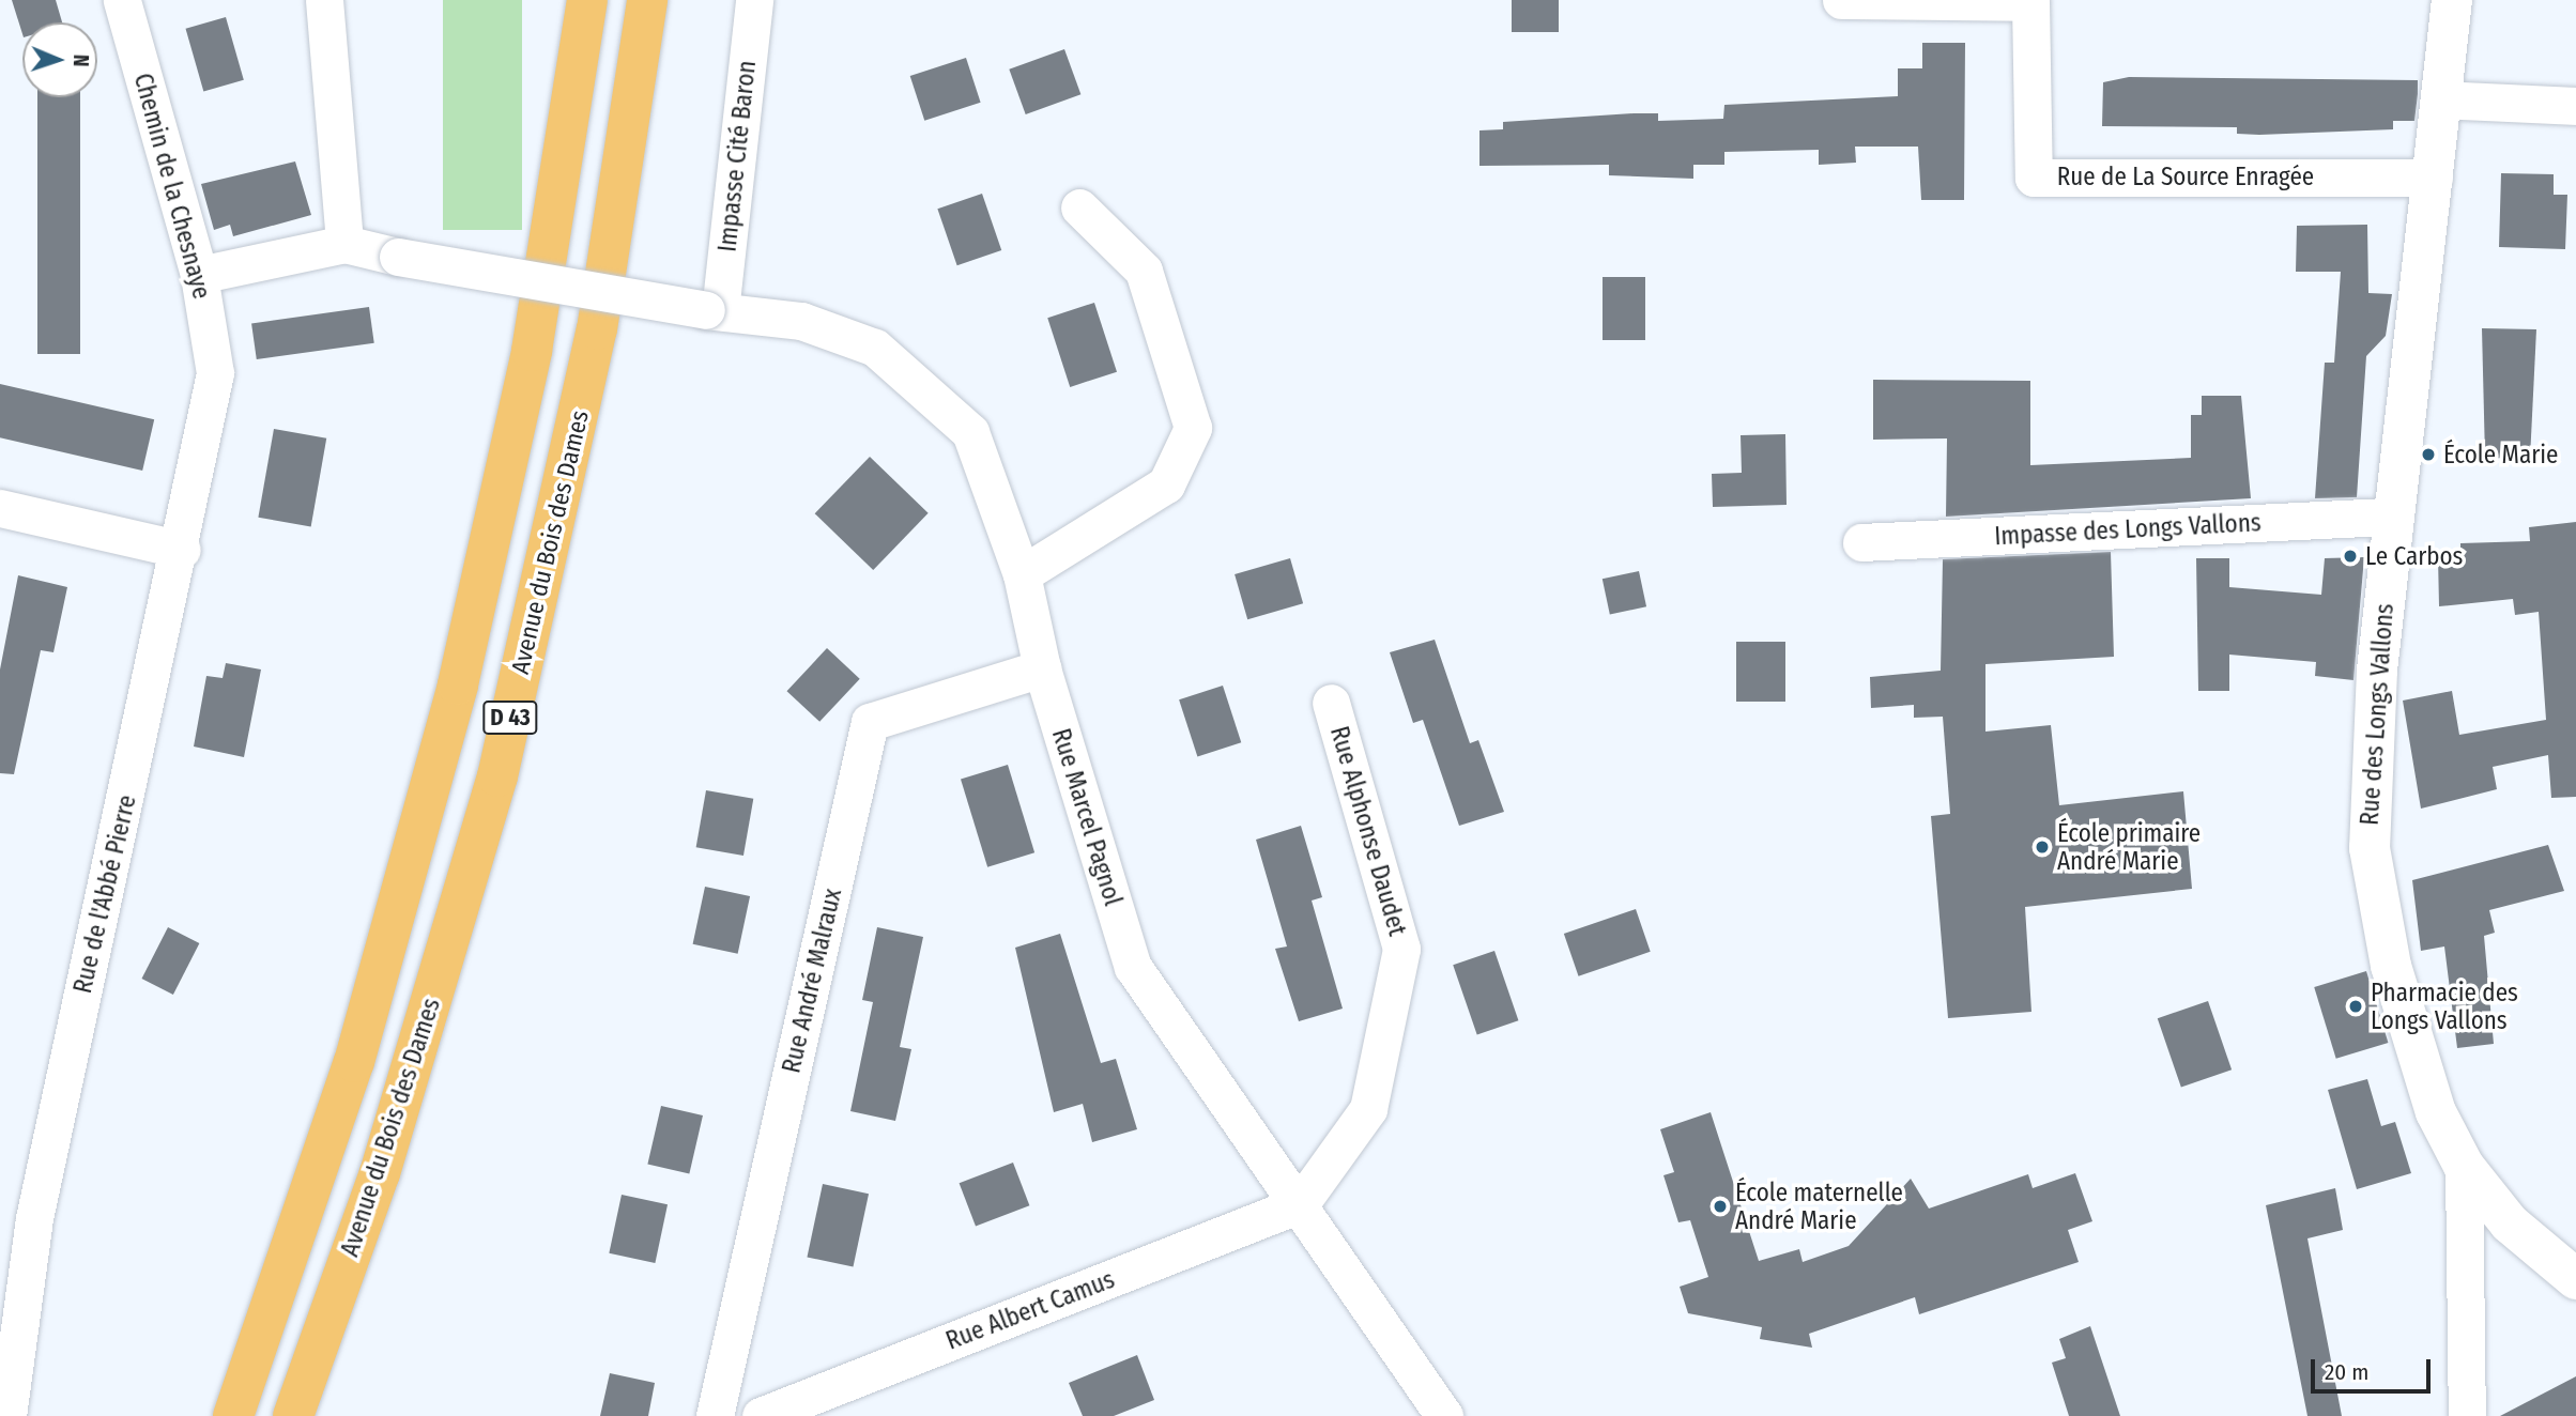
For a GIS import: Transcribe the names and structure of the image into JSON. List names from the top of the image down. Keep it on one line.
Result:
{"streets":{"highway":["Avenue du Bois des Dames","D 43"],"street":["Impasse Cité Baron","Rue de La Source Enragée","Chemin de la Chesnaye","Impasse des Longs Vallons","Rue des Longs Vallons","Rue Marcel Pagnol","Rue Alphonse Daudet","Rue de l'Abbé Pierre","Rue André Malraux","Rue Albert Camus"]},"crossings":[["Impasse Cité Baron","Rue Marcel Pagnol"],["Rue de La Source Enragée","Rue des Longs Vallons"],["Chemin de la Chesnaye","Rue de l'Abbé Pierre"],["Impasse des Longs Vallons","Rue des Longs Vallons"],["Rue Marcel Pagnol","Rue Alphonse Daudet"],["Rue Marcel Pagnol","Rue André Malraux"],["Rue Marcel Pagnol","Rue Albert Camus"],["Rue Alphonse Daudet","Rue Albert Camus"]],"places":["École Marie","Le Carbos","École primaire André Marie","Pharmacie des Longs Vallons","École maternelle André Marie"],"scale_bar":"20 m","north":"right"}
